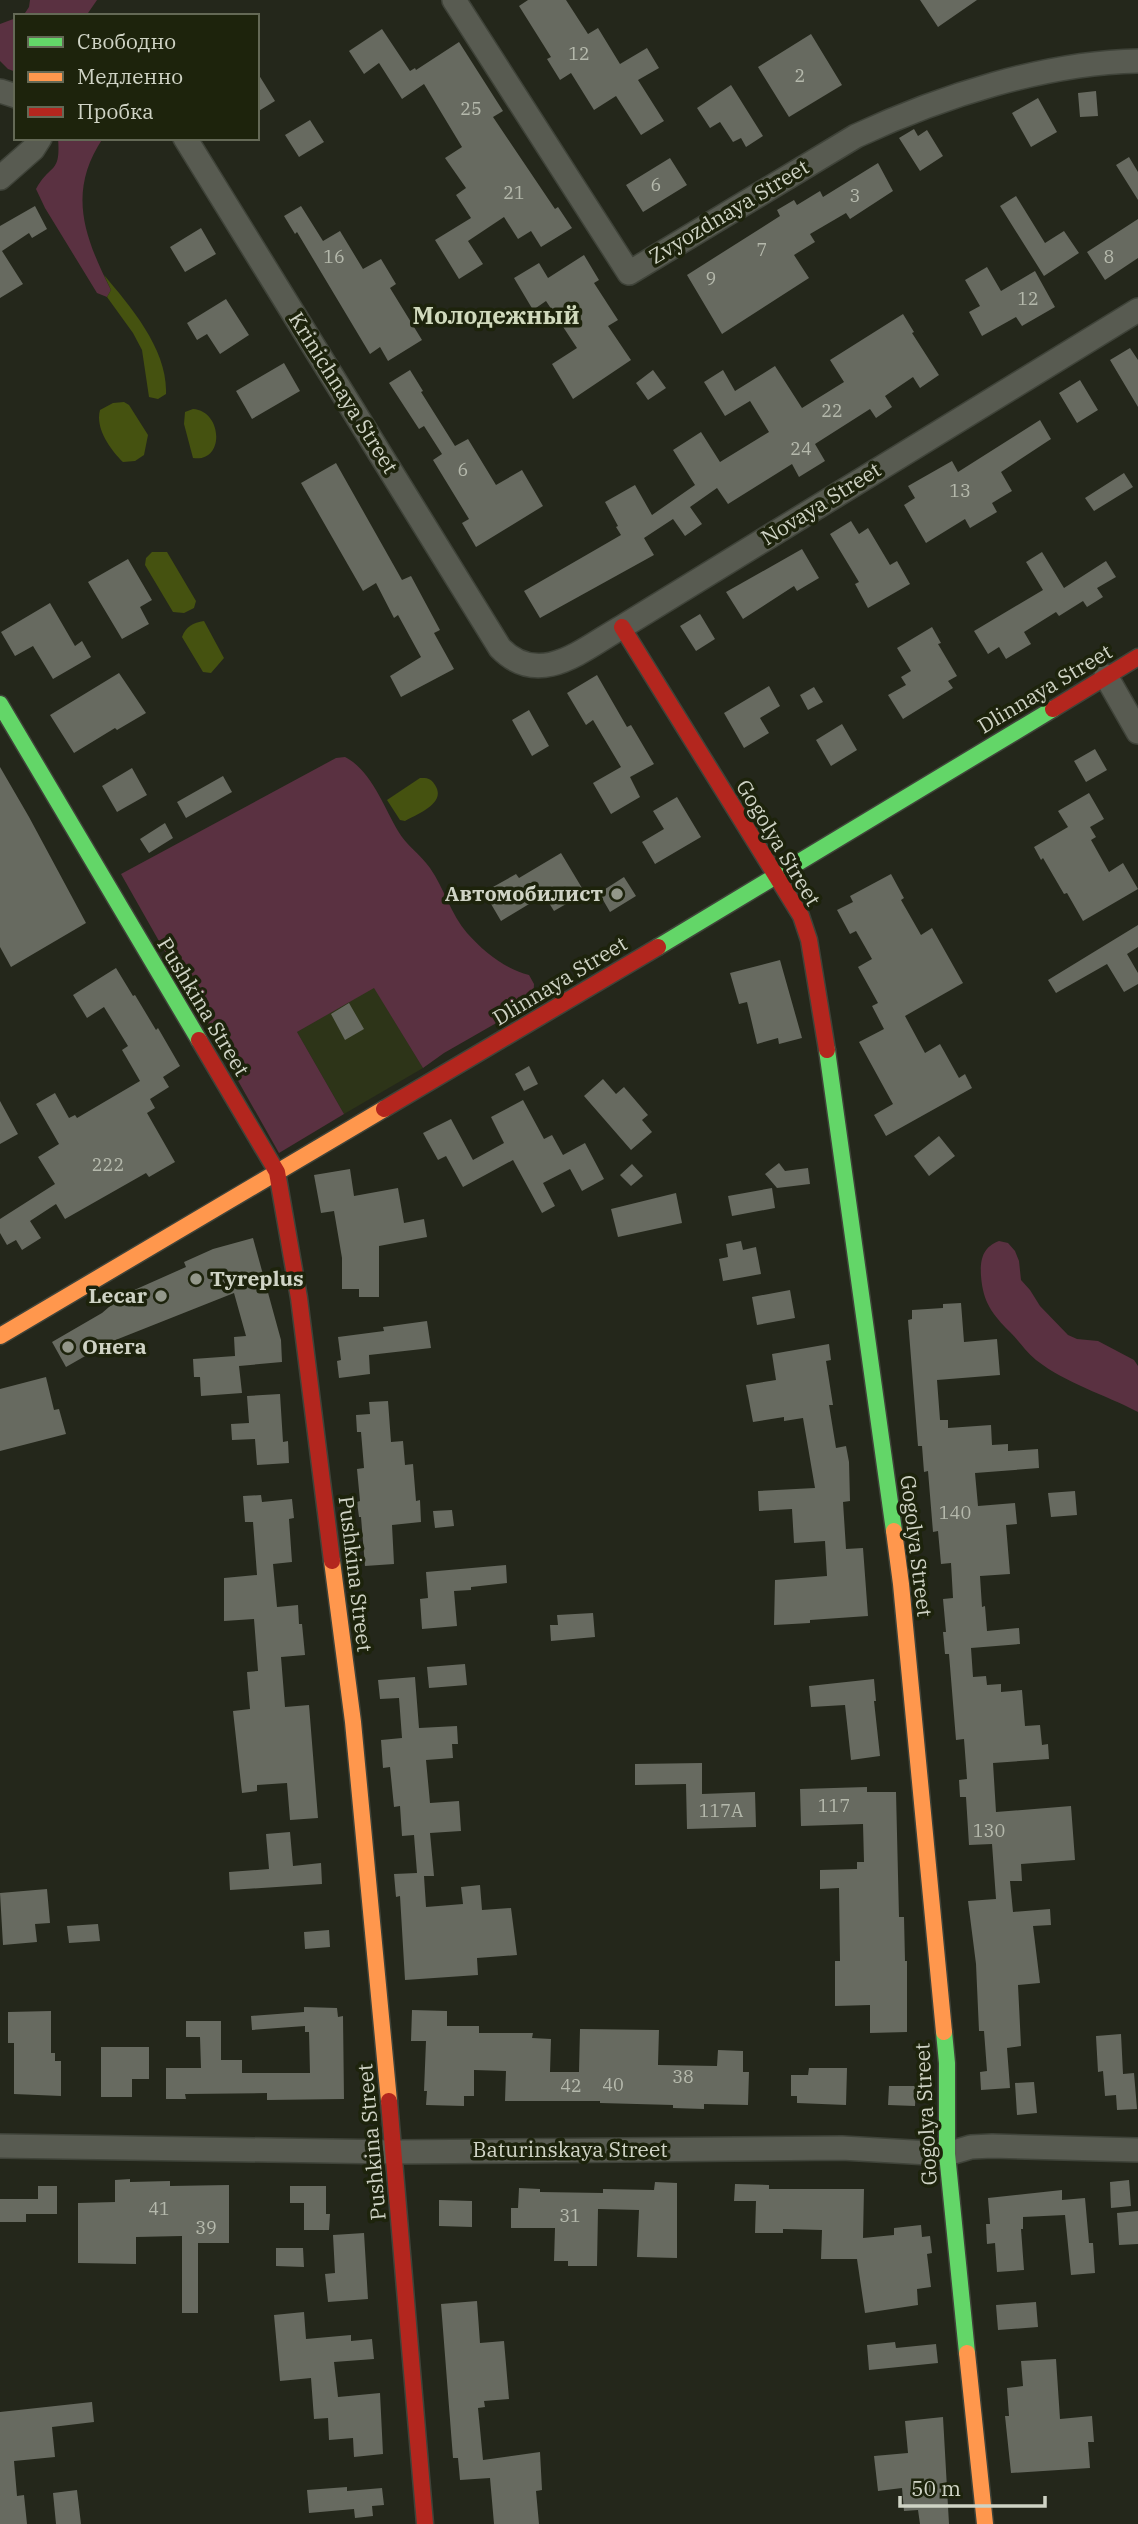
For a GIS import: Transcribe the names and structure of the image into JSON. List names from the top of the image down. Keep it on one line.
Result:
{"streets":{"street":["Zvyozdnaya Street","Krinichnaya Street","Novaya Street","Dlinnaya Street","Gogolya Street","Pushkina Street","Baturinskaya Street"]},"crossings":[["Krinichnaya Street","Novaya Street"],["Novaya Street","Gogolya Street"],["Dlinnaya Street","Gogolya Street"],["Dlinnaya Street","Pushkina Street"],["Gogolya Street","Baturinskaya Street"],["Pushkina Street","Baturinskaya Street"]],"districts":["Молодежный"],"places":["Автомобилист","Tyreplus","Lecar","Онега"],"house_numbers":["12","2","25","6","21","3","7","16","8","9","12","22","24","6","13","222","140","117","117А","130","38","40","42","41","31","39"],"legend":["Свободно","Медленно","Пробка"],"scale_bar":"50 m"}
